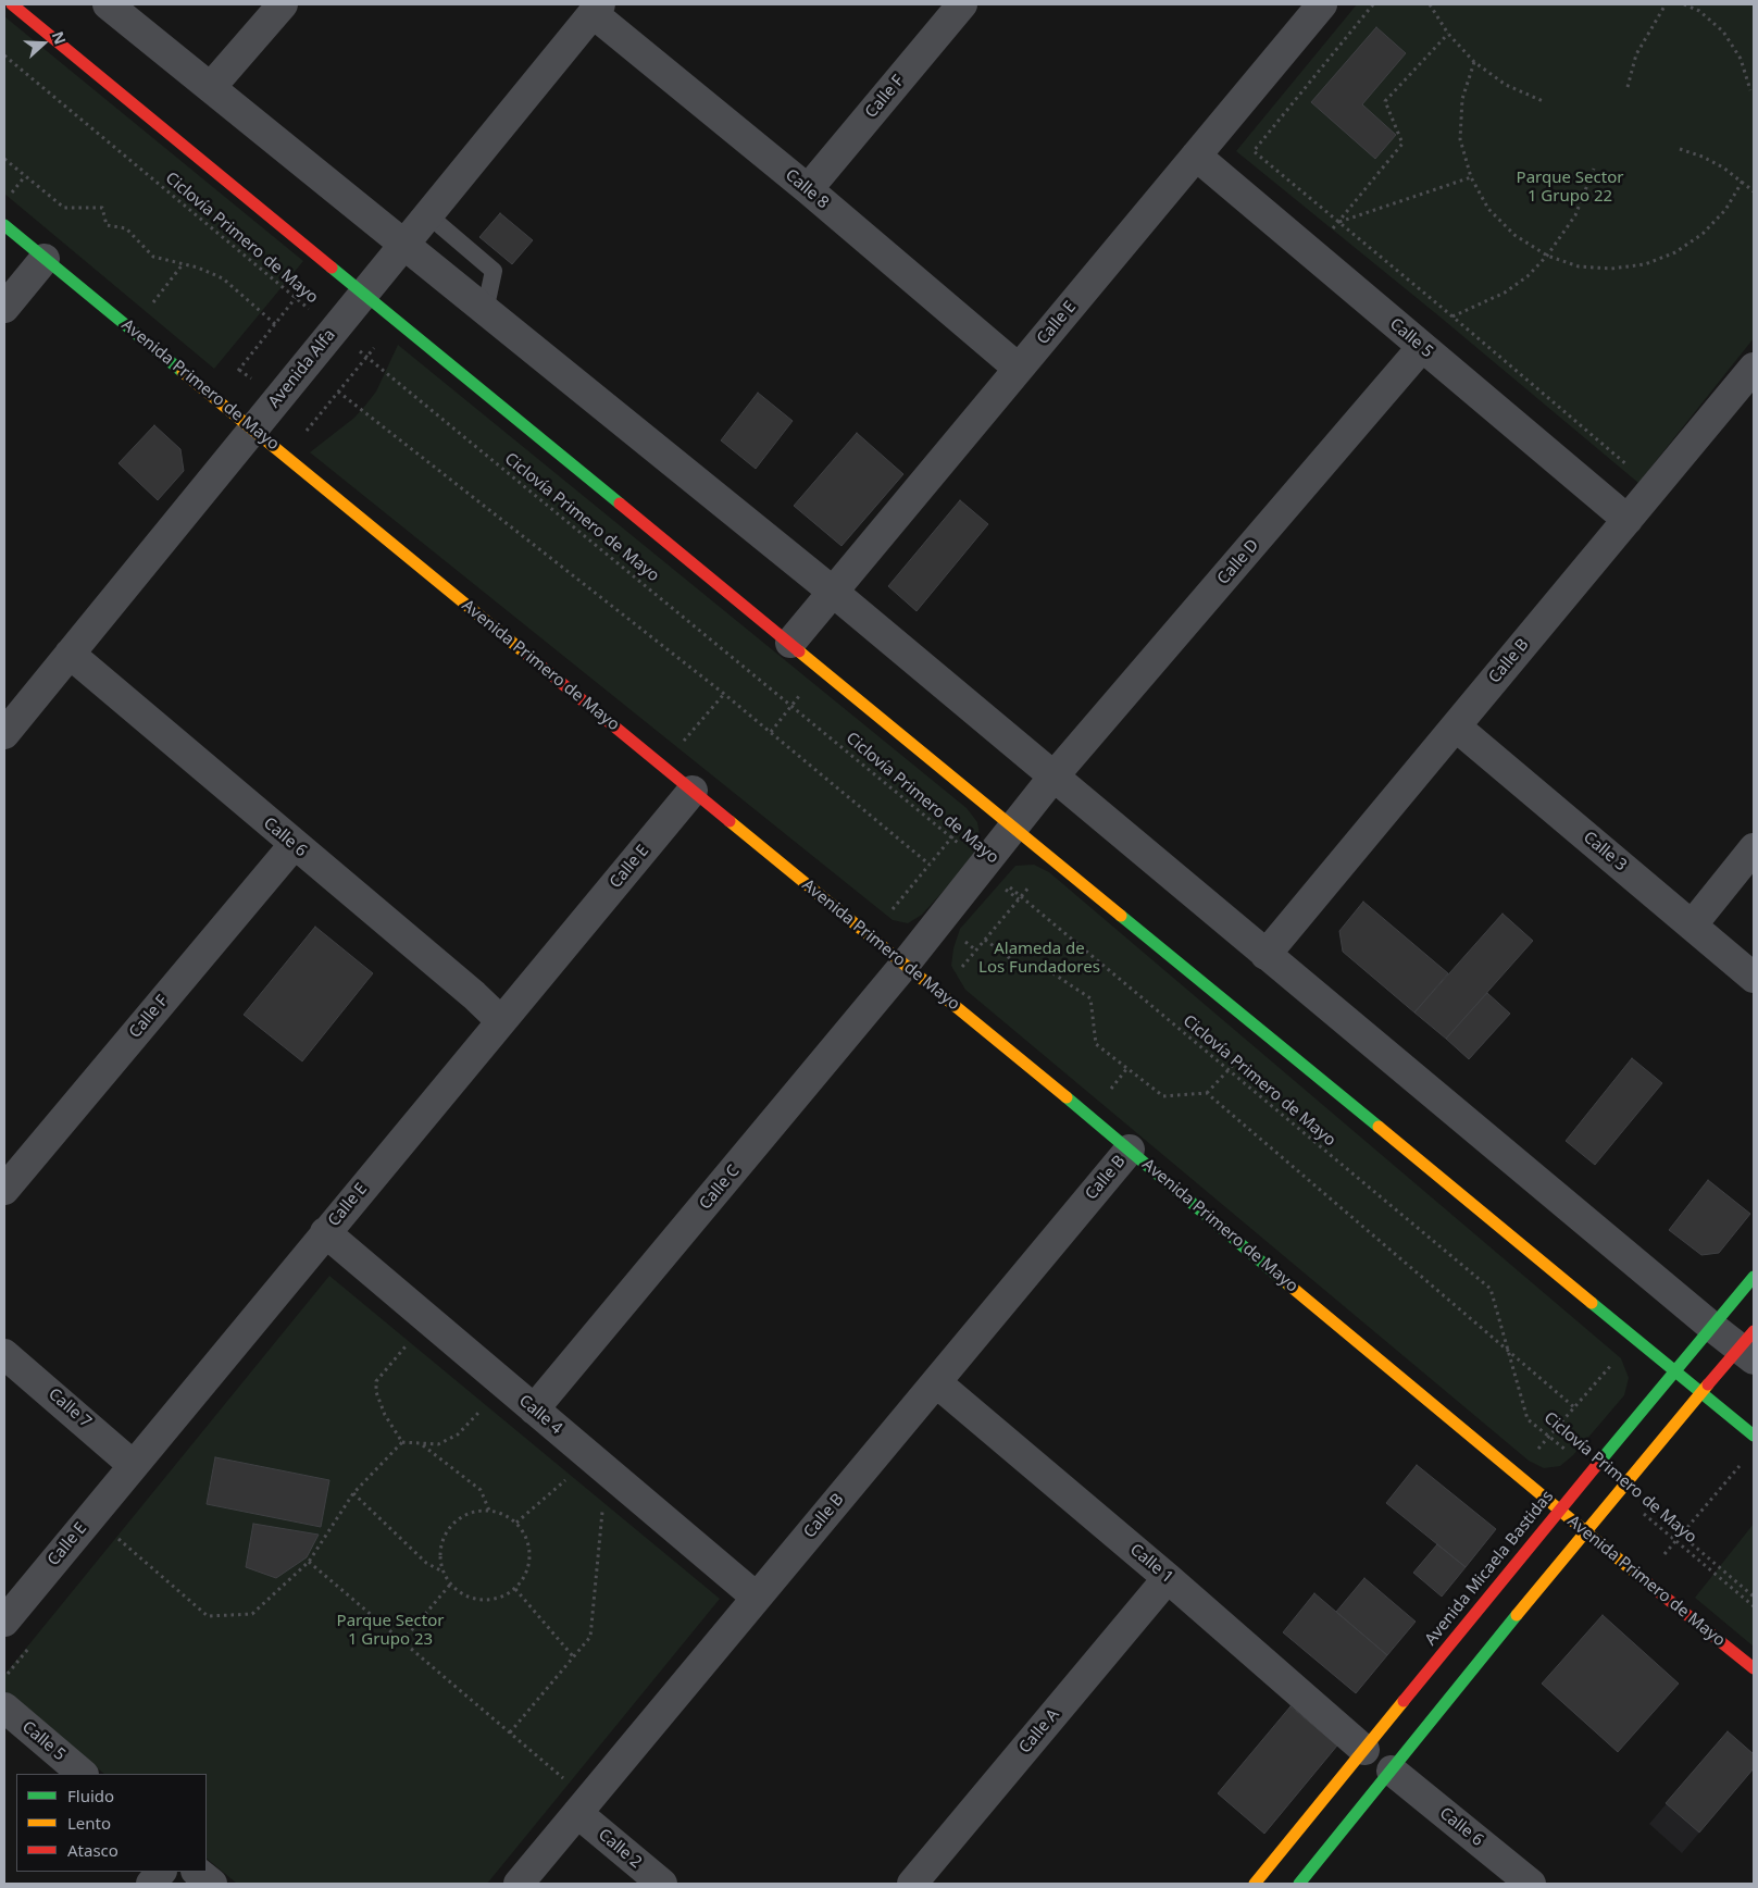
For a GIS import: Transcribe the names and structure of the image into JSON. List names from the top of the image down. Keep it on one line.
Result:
{"streets":{"main road":["Avenida Primero de Mayo","Avenida Micaela Bastidas"],"street":["Calle F","Calle 8","Calle E","Calle 5","Avenida Alfa","Calle D","Calle B","Calle 6","Calle 3","Calle C","Calle 7","Calle 4","Calle 1","Calle A","Calle 2"],"path":["Ciclovía Primero de Mayo"]},"crossings":[["Calle F","Calle 8"],["Calle F","Calle 6"],["Calle 8","Calle E"],["Calle 8","Avenida Alfa"],["Ciclovía Primero de Mayo","Avenida Alfa"],["Ciclovía Primero de Mayo","Calle D"],["Ciclovía Primero de Mayo","Calle C"],["Ciclovía Primero de Mayo","Avenida Micaela Bastidas"],["Calle E","Calle 5"],["Calle E","Avenida Primero de Mayo"],["Calle E","Calle 6"],["Calle E","Calle 7"],["Calle E","Calle 4"],["Calle 5","Calle D"],["Calle 5","Calle B"],["Avenida Alfa","Avenida Primero de Mayo"],["Avenida Alfa","Calle 6"],["Avenida Primero de Mayo","Calle B"],["Avenida Primero de Mayo","Calle C"],["Avenida Primero de Mayo","Avenida Micaela Bastidas"],["Calle D","Calle C"],["Calle B","Calle 3"],["Calle B","Calle 4"],["Calle B","Calle 1"],["Calle B","Calle 2"],["Calle C","Calle 4"],["Calle 1","Avenida Micaela Bastidas"],["Calle 1","Calle A"]],"parks":["Parque Sector 1 Grupo 22","Alameda de Los Fundadores","Parque Sector 1 Grupo 23"],"legend":["Fluido","Lento","Atasco"],"north":"right"}
